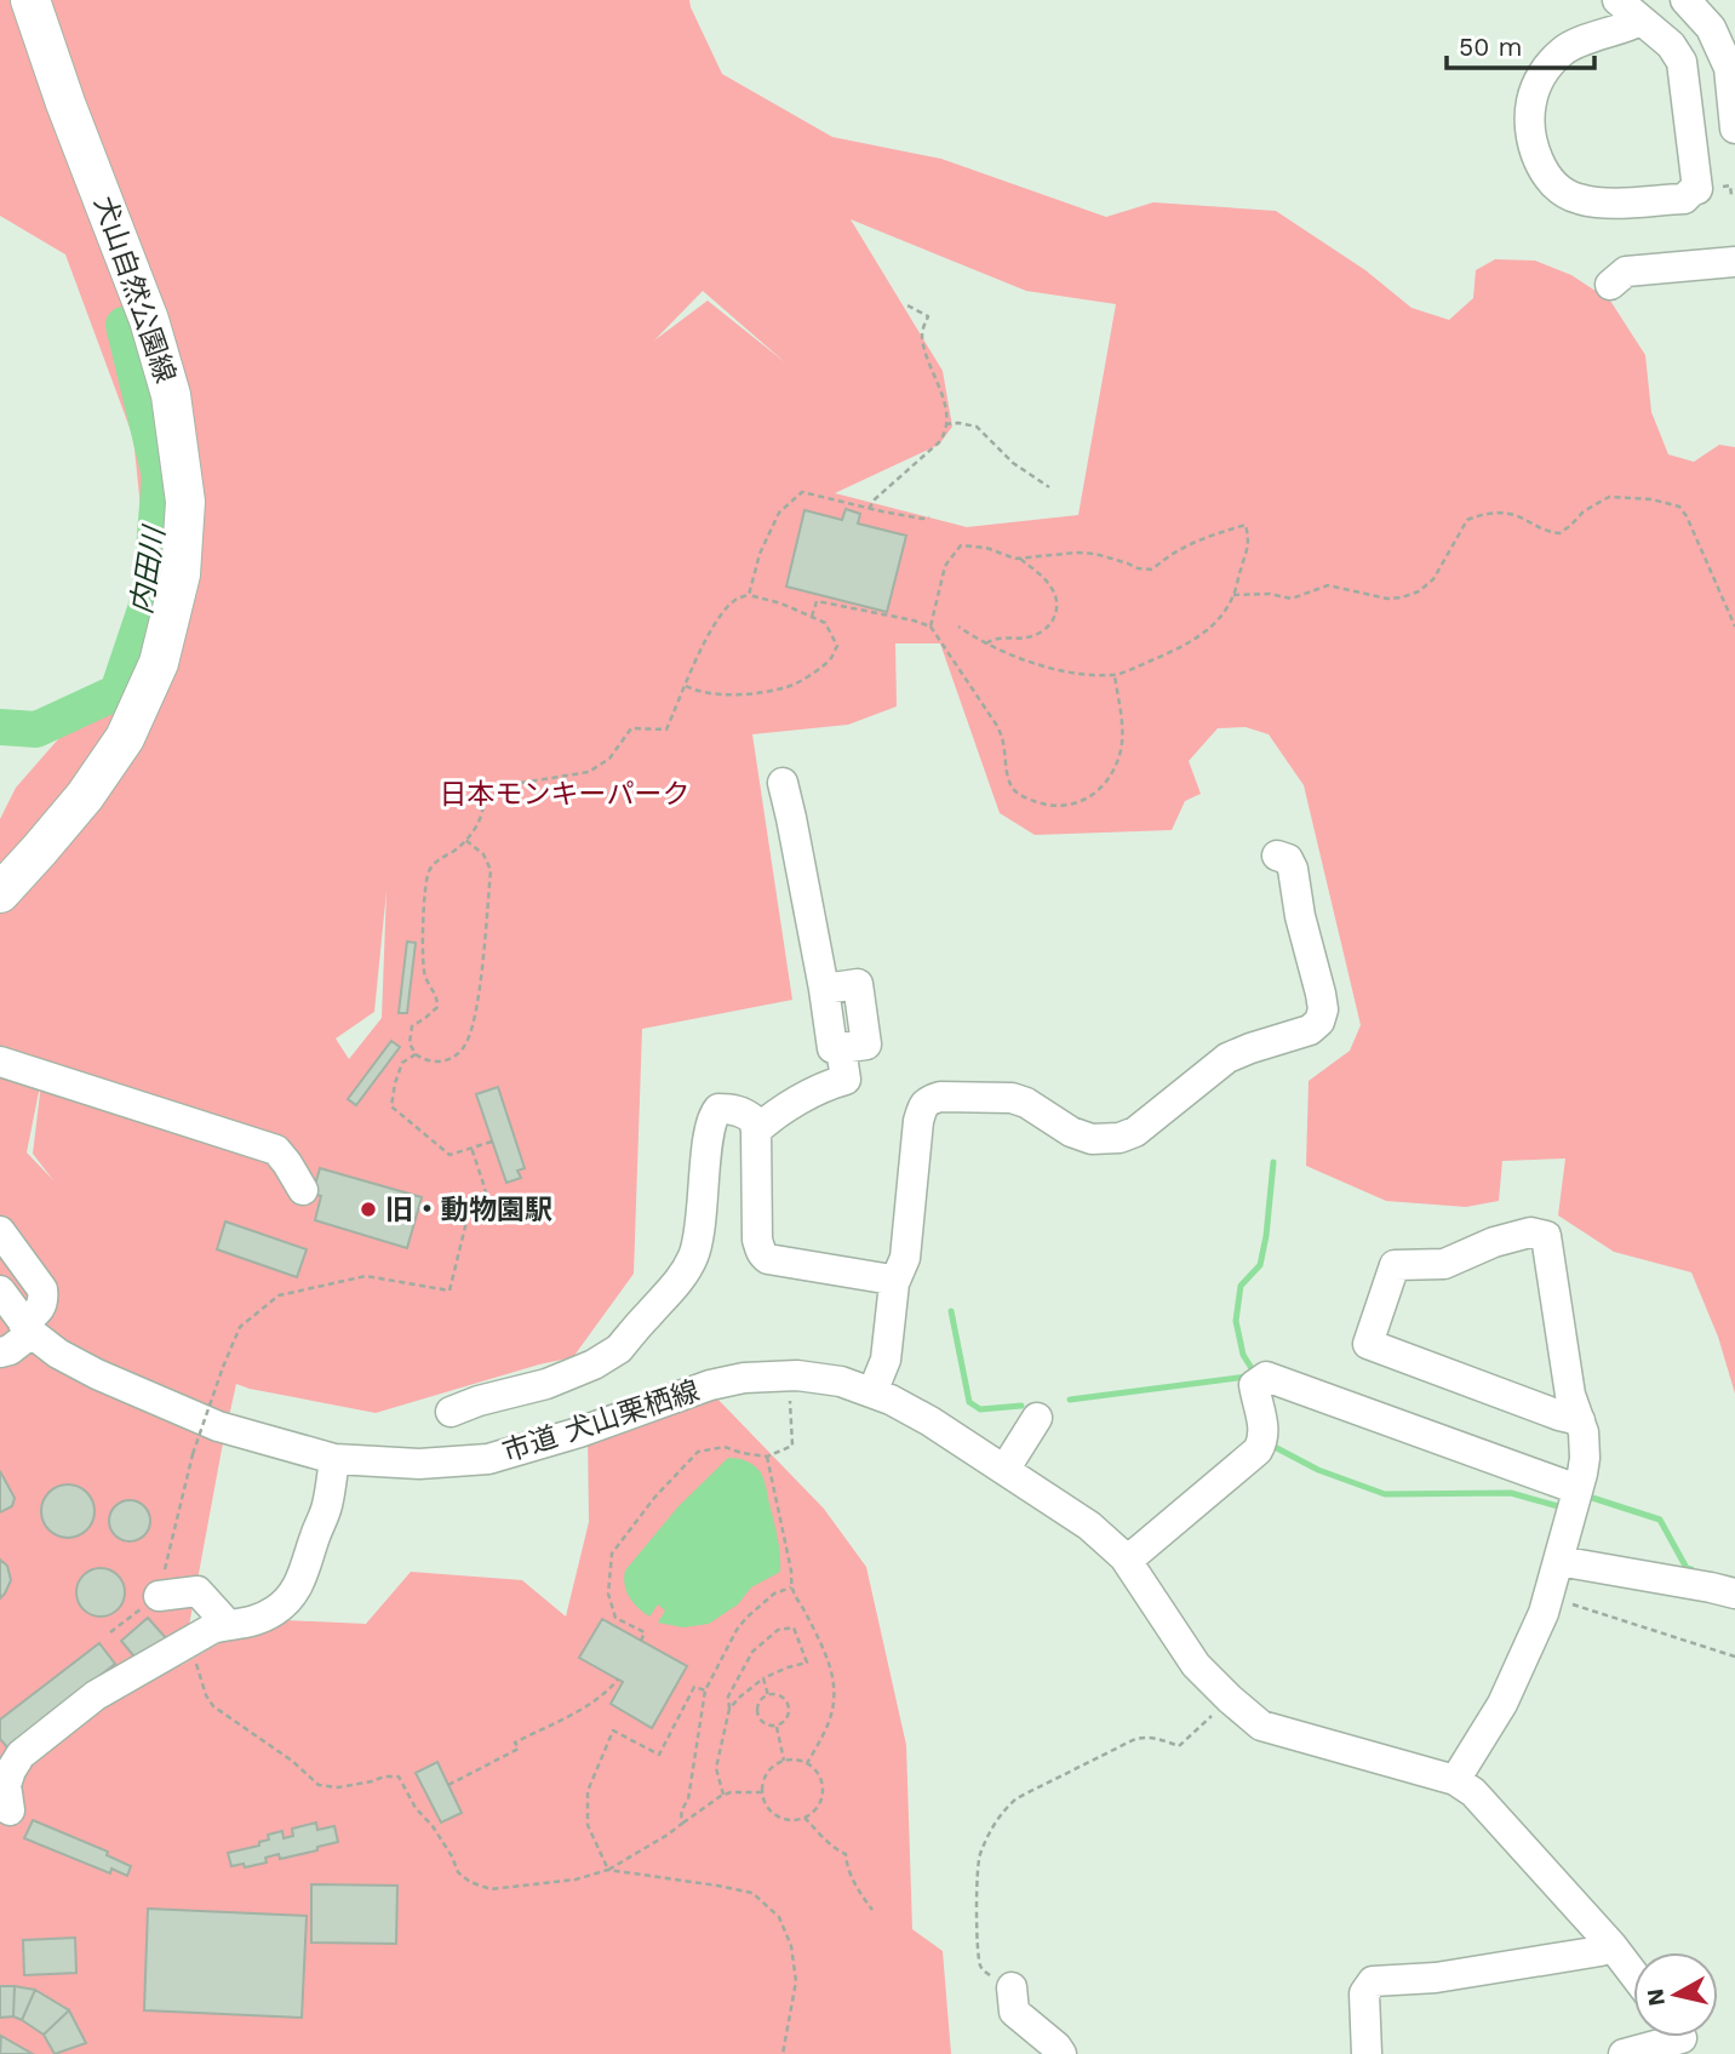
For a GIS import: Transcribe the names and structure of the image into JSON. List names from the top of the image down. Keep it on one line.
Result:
{"streets":{"main road":["犬山自然公園線"],"street":["市道 犬山栗栖線"]},"water":["内田川"],"parks":["日本モンキーパーク"],"places":["旧・動物園駅"],"scale_bar":"50 m","north":"left"}
